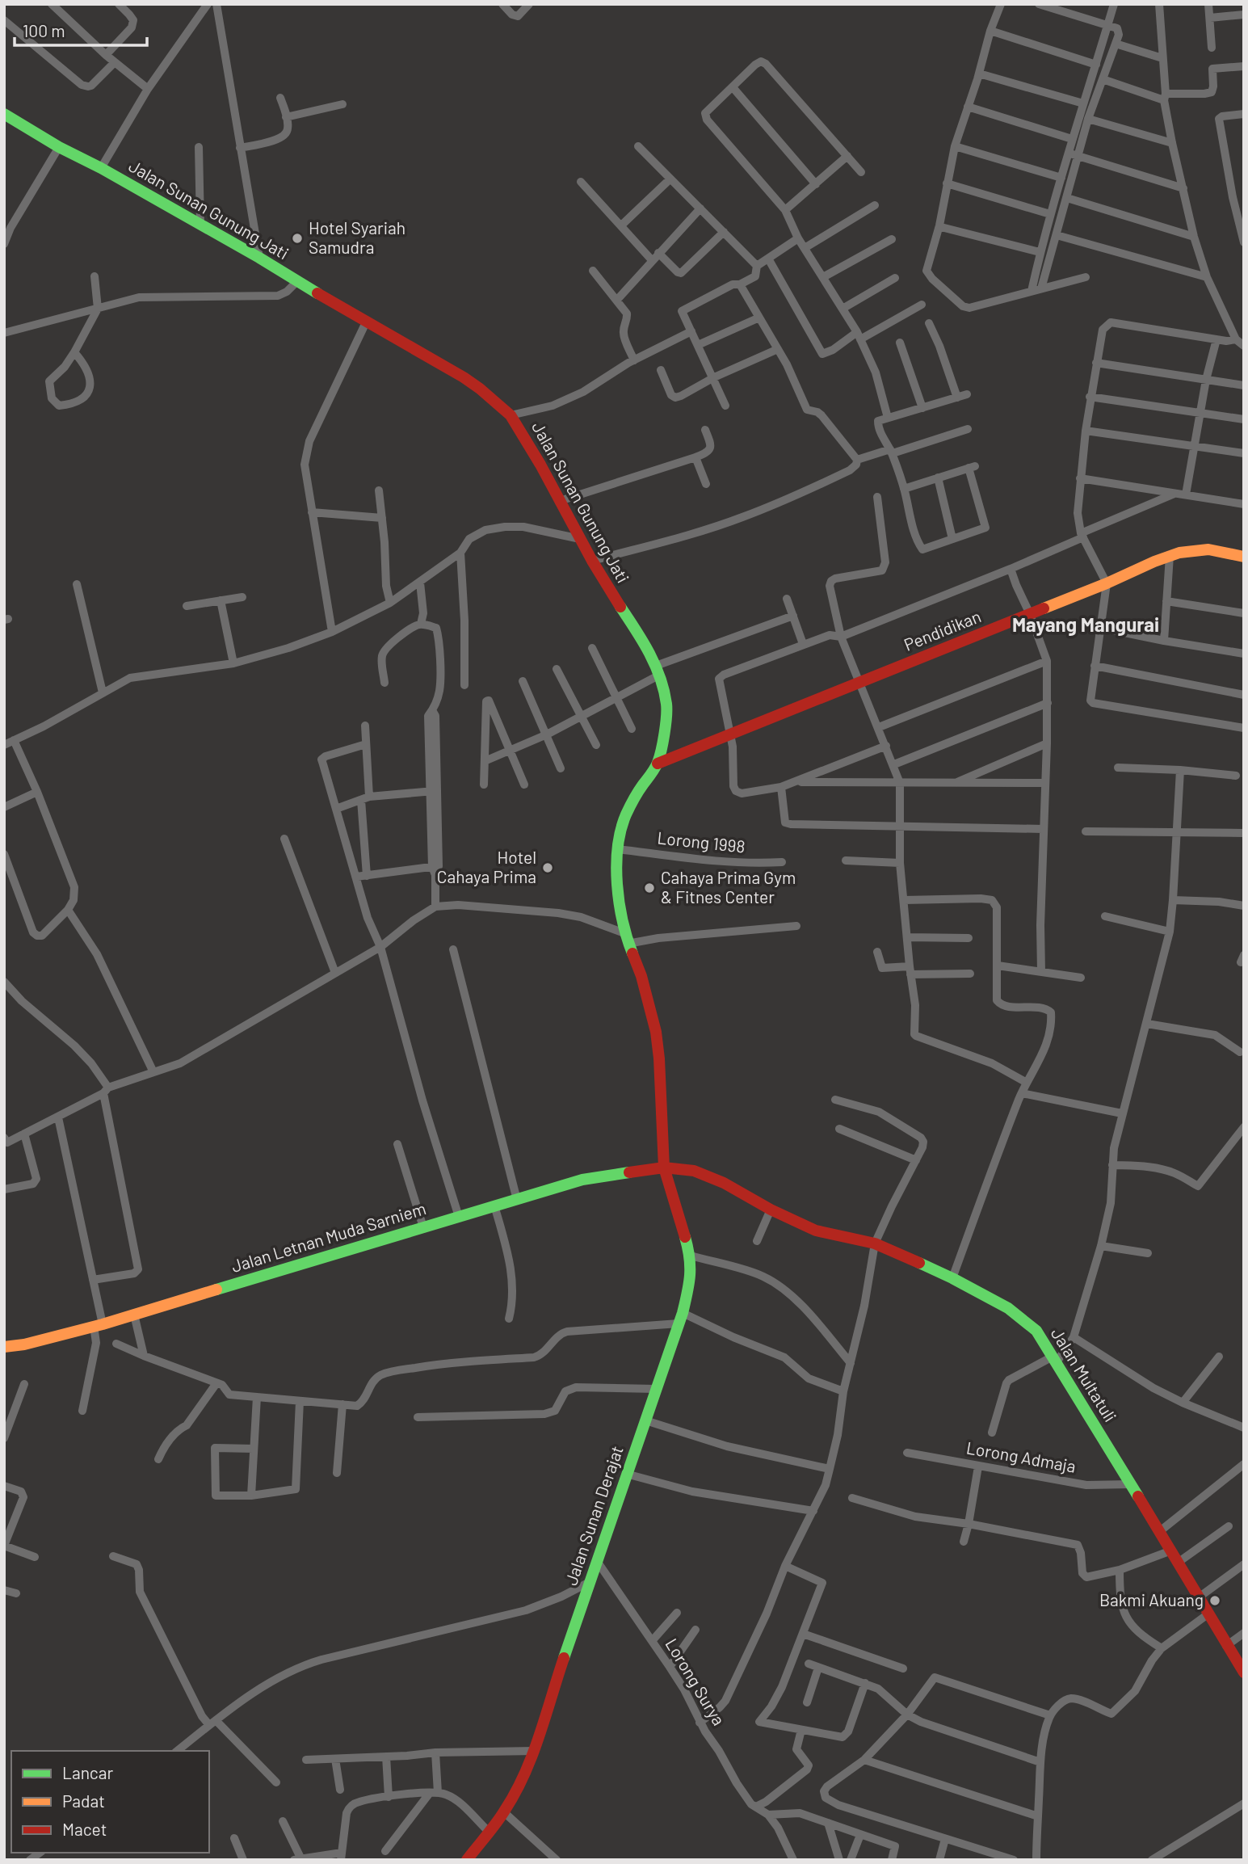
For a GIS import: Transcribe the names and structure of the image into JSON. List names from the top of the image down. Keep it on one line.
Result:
{"streets":{"street":["Jalan Sunan Gunung Jati","Pendidikan","Lorong 1998","Jalan Letnan Muda Sarniem","Jalan Multatuli","Lorong Admaja","Jalan Sunan Derajat","Lorong Surya"]},"crossings":[["Jalan Sunan Gunung Jati","Pendidikan"],["Jalan Sunan Gunung Jati","Lorong 1998"],["Jalan Sunan Gunung Jati","Jalan Letnan Muda Sarniem"],["Jalan Sunan Gunung Jati","Jalan Multatuli"],["Jalan Sunan Gunung Jati","Jalan Sunan Derajat"],["Jalan Letnan Muda Sarniem","Jalan Multatuli"],["Jalan Letnan Muda Sarniem","Jalan Sunan Derajat"],["Jalan Multatuli","Lorong Admaja"],["Jalan Multatuli","Jalan Sunan Derajat"],["Jalan Sunan Derajat","Lorong Surya"]],"districts":["Mayang Mangurai"],"places":["Hotel Syariah Samudra","Hotel Cahaya Prima","Cahaya Prima Gym & Fitnes Center","Bakmi Akuang"],"legend":["Lancar","Padat","Macet"],"scale_bar":"100 m"}
